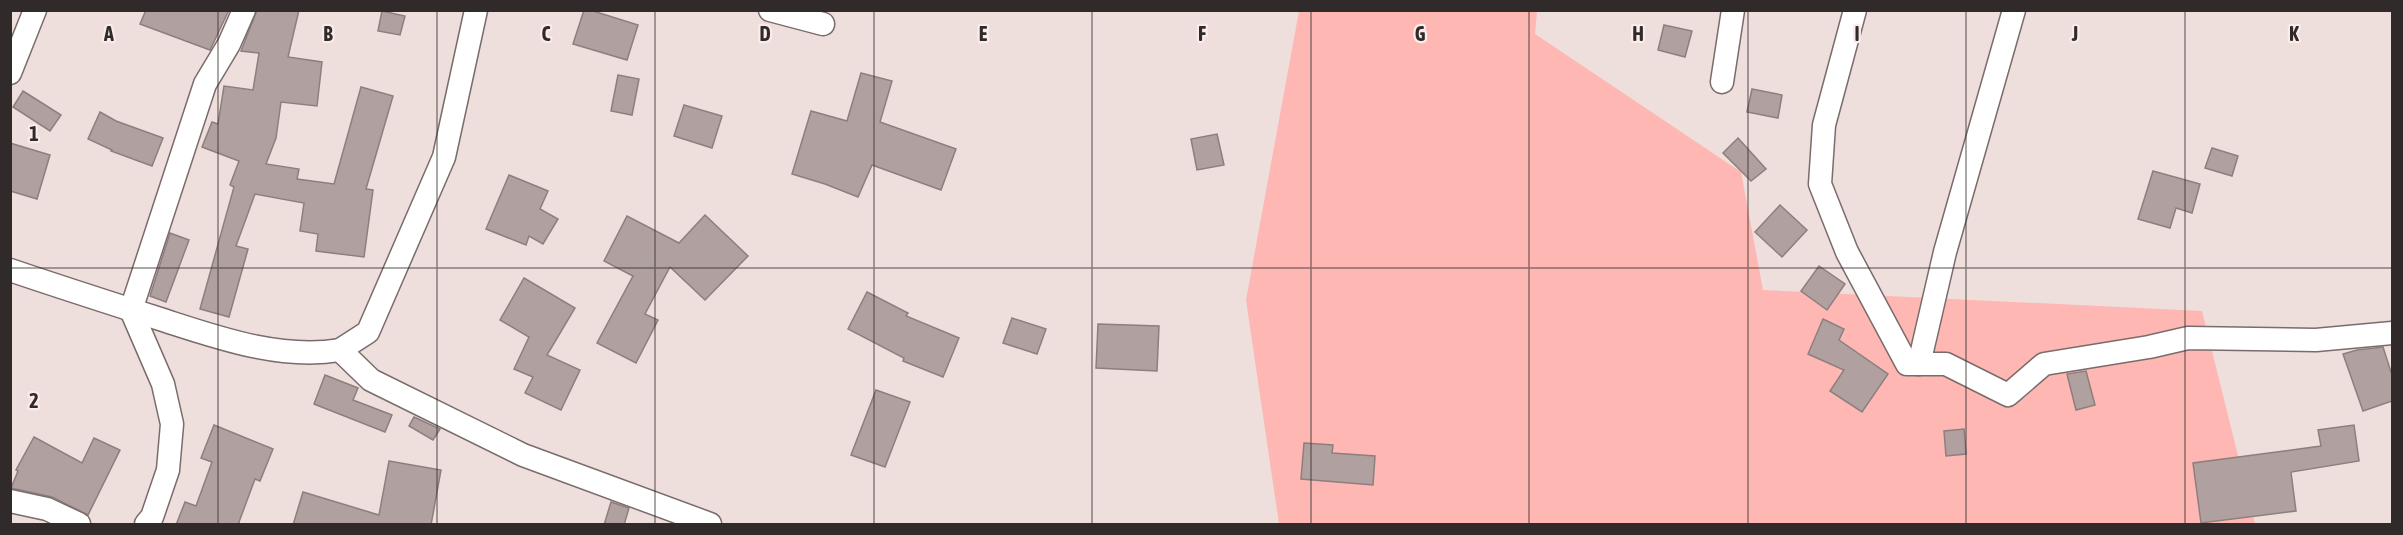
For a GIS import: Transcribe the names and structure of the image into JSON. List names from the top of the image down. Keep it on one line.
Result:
{"grid":{"columns":["A","B","C","D","E","F","G","H","I","J","K"],"rows":["1","2"]}}
